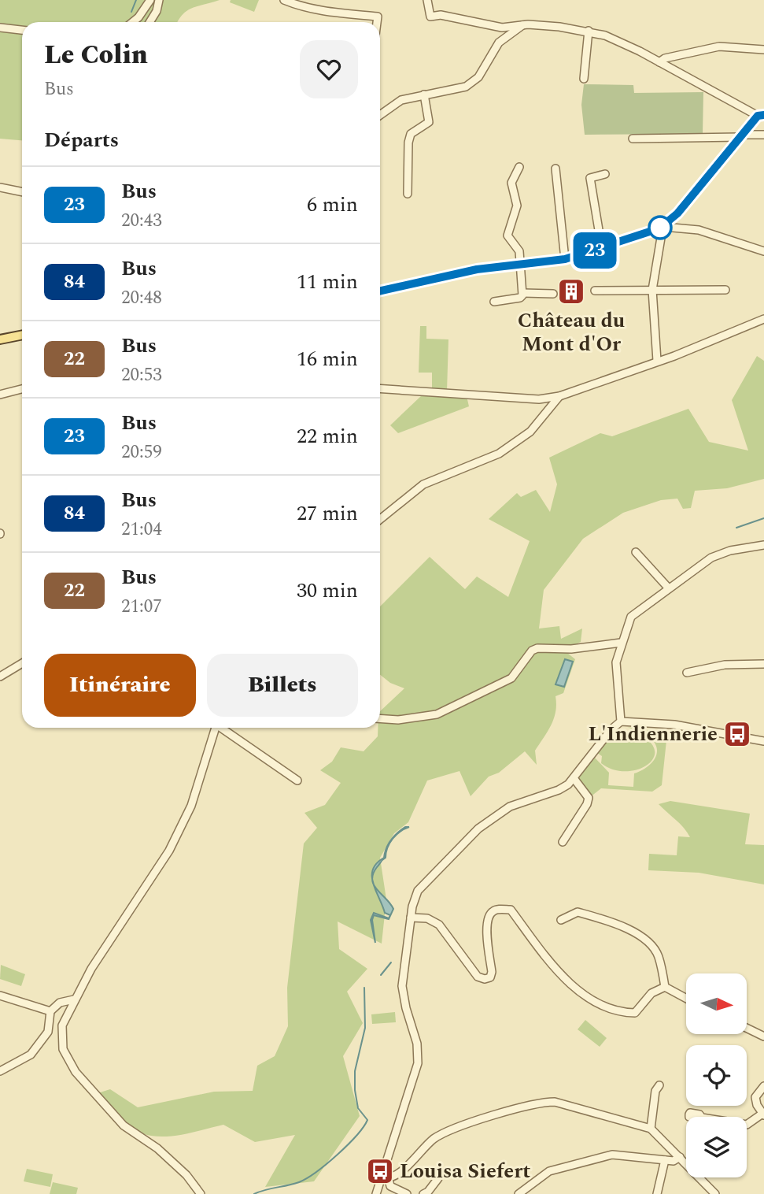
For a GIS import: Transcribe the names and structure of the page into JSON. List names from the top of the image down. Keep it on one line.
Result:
{"places":{"building":["Château du Mont d'Or"],"bus stop":["L'Indiennerie","Louisa Siefert"]},"lines":["bus line 23"],"north":"right","page":{"on_map":"23","heading":[["Le Colin","Bus"],"Départs"],"list":[{"mark":"23","name":"Bus","note":"20:43","value":"6 min"},{"mark":"84","name":"Bus","note":"20:48","value":"11 min"},{"mark":"22","name":"Bus","note":"20:53","value":"16 min"},{"mark":"23","name":"Bus","note":"20:59","value":"22 min"},{"mark":"84","name":"Bus","note":"21:04","value":"27 min"},{"mark":"22","name":"Bus","note":"21:07","value":"30 min"}],"buttons":["Itinéraire","Billets"]}}
